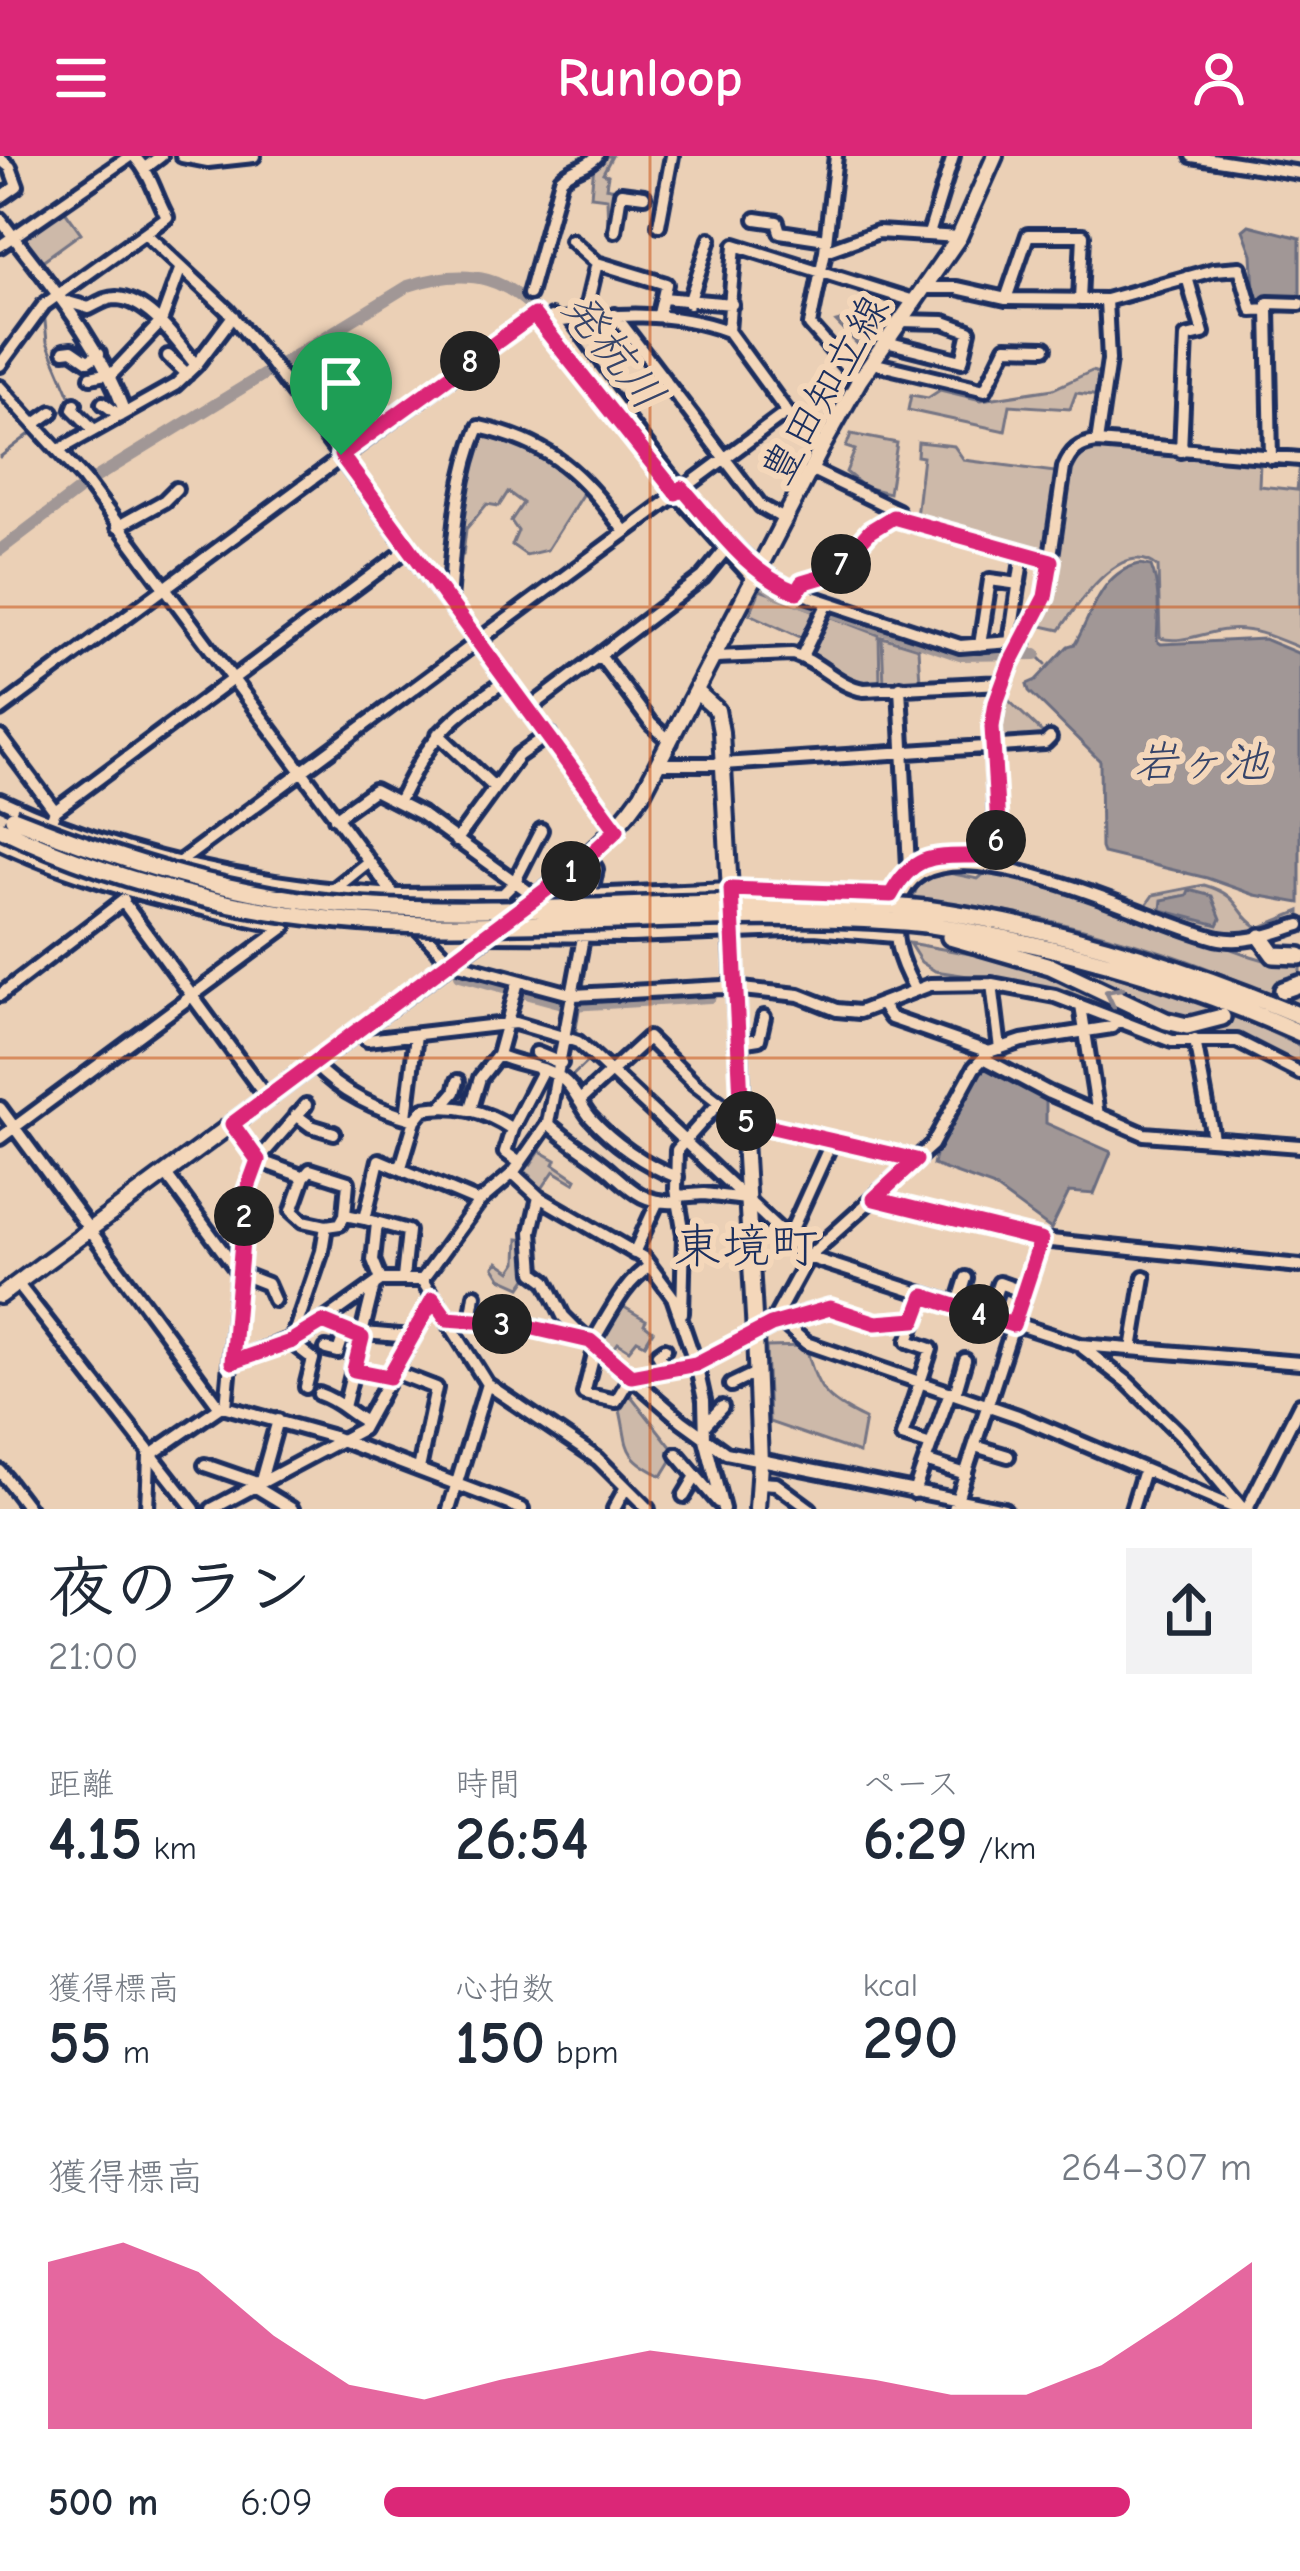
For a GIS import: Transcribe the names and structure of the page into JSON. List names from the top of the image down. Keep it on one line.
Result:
{"streets":{"main road":["豊田知立線"]},"districts":["東境町"],"water":["発杭川","岩ヶ池"],"page":{"header":"Runloop","pins":["8","7","6","1","5","2","4","3"],"heading":["夜のラン","21:00"],"stats":[["距離","4.15 km"],["時間","26:54"],["ペース","6:29 /km"],["獲得標高","55 m"],["心拍数","150 bpm"],["kcal","290"]],"chart":["獲得標高","264–307 m"],"list":[{"name":"500 m","note":"6:09"}]}}
